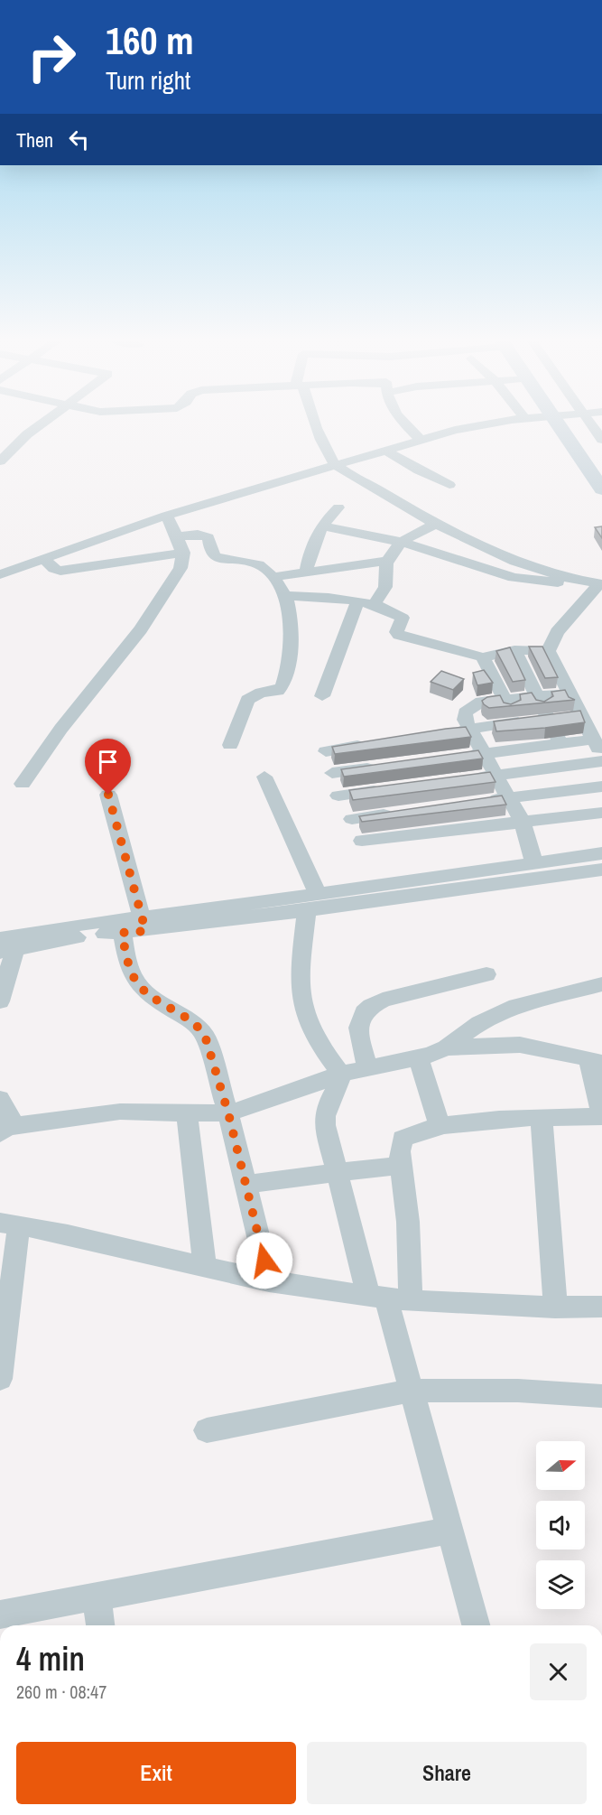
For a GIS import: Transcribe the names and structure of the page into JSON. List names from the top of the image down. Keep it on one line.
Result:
{"north":"right","page":{"turn":["160 m","Turn right"],"then":"Then","heading":["4 min","260 m · 08:47"],"buttons":["Exit","Share"]}}
